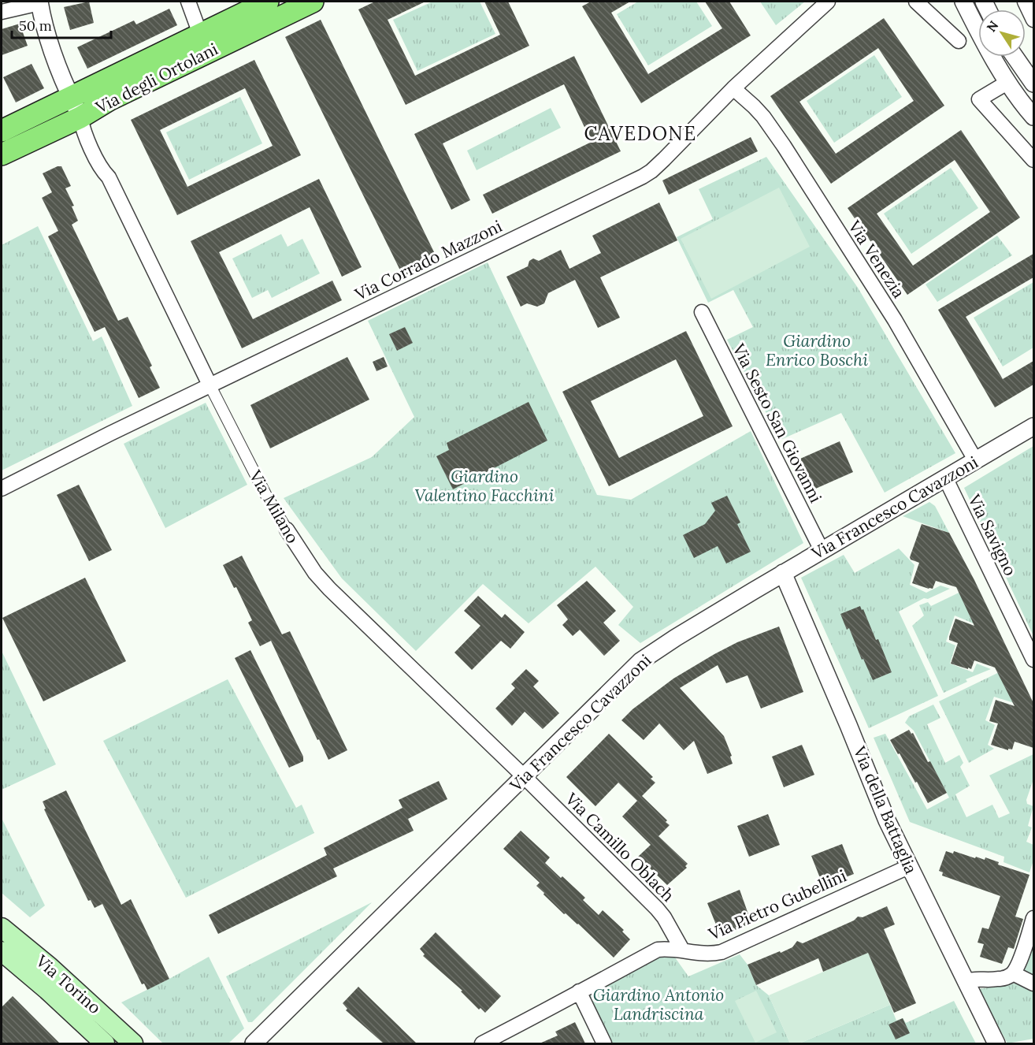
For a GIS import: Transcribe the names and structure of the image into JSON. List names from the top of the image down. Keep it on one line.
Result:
{"streets":{"main road":["Via degli Ortolani","Via Torino"],"street":["Via Venezia","Via Corrado Mazzoni","Via Sesto San Giovanni","Via Milano","Via Francesco Cavazzoni","Via Savigno","Via della Battaglia","Via Camillo Oblach","Via Pietro Gubellini"]},"crossings":[["Via degli Ortolani","Via Milano"],["Via Venezia","Via Corrado Mazzoni"],["Via Venezia","Via Francesco Cavazzoni"],["Via Corrado Mazzoni","Via Milano"],["Via Sesto San Giovanni","Via Francesco Cavazzoni"],["Via Milano","Via Francesco Cavazzoni"],["Via Milano","Via Camillo Oblach"],["Via Francesco Cavazzoni","Via Savigno"],["Via Francesco Cavazzoni","Via della Battaglia"],["Via Francesco Cavazzoni","Via Camillo Oblach"],["Via della Battaglia","Via Pietro Gubellini"],["Via Camillo Oblach","Via Pietro Gubellini"]],"districts":["CAVEDONE"],"parks":["Giardino Enrico Boschi","Giardino Valentino Facchini","Giardino Antonio Landriscina"],"scale_bar":"50 m","north":"top left"}
